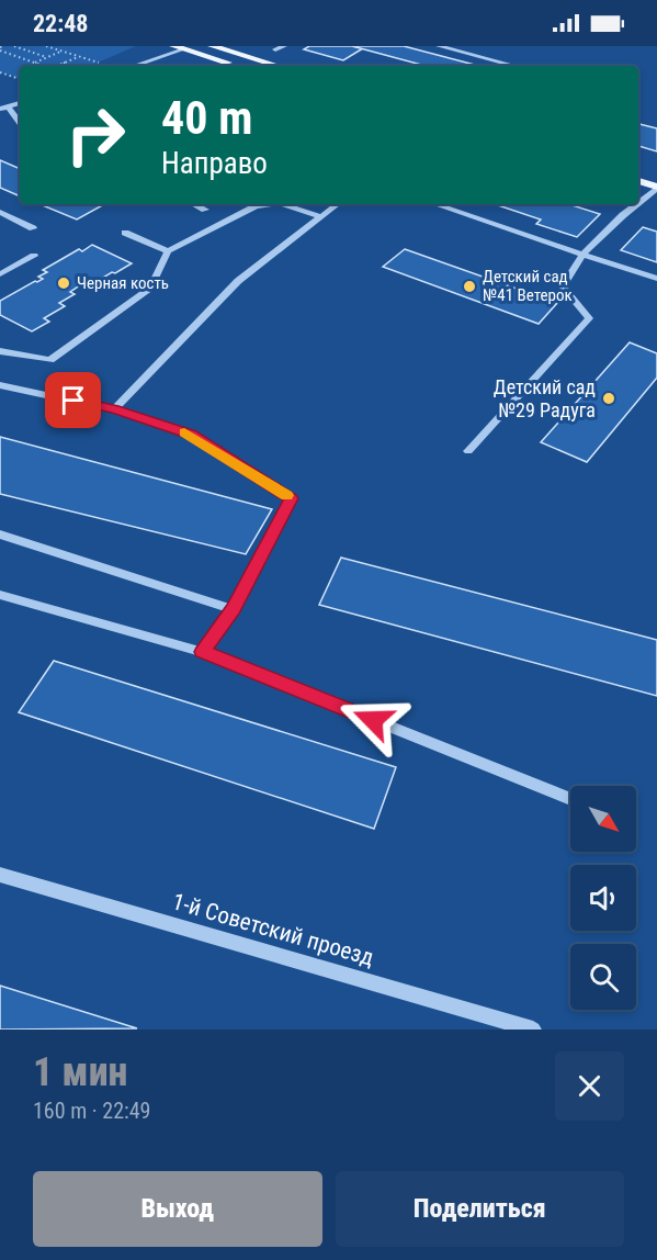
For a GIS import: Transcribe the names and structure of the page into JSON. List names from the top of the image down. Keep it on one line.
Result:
{"streets":{"street":["1-й Советский проезд"]},"places":["Черная кость","Детский сад №41 Ветерок","Детский сад №29 Радуга"],"north":"bottom right","page":{"status":"22:48","turn":["40 m","Направо"],"heading":["1 мин","160 m · 22:49"],"buttons":["Выход","Поделиться"]}}
